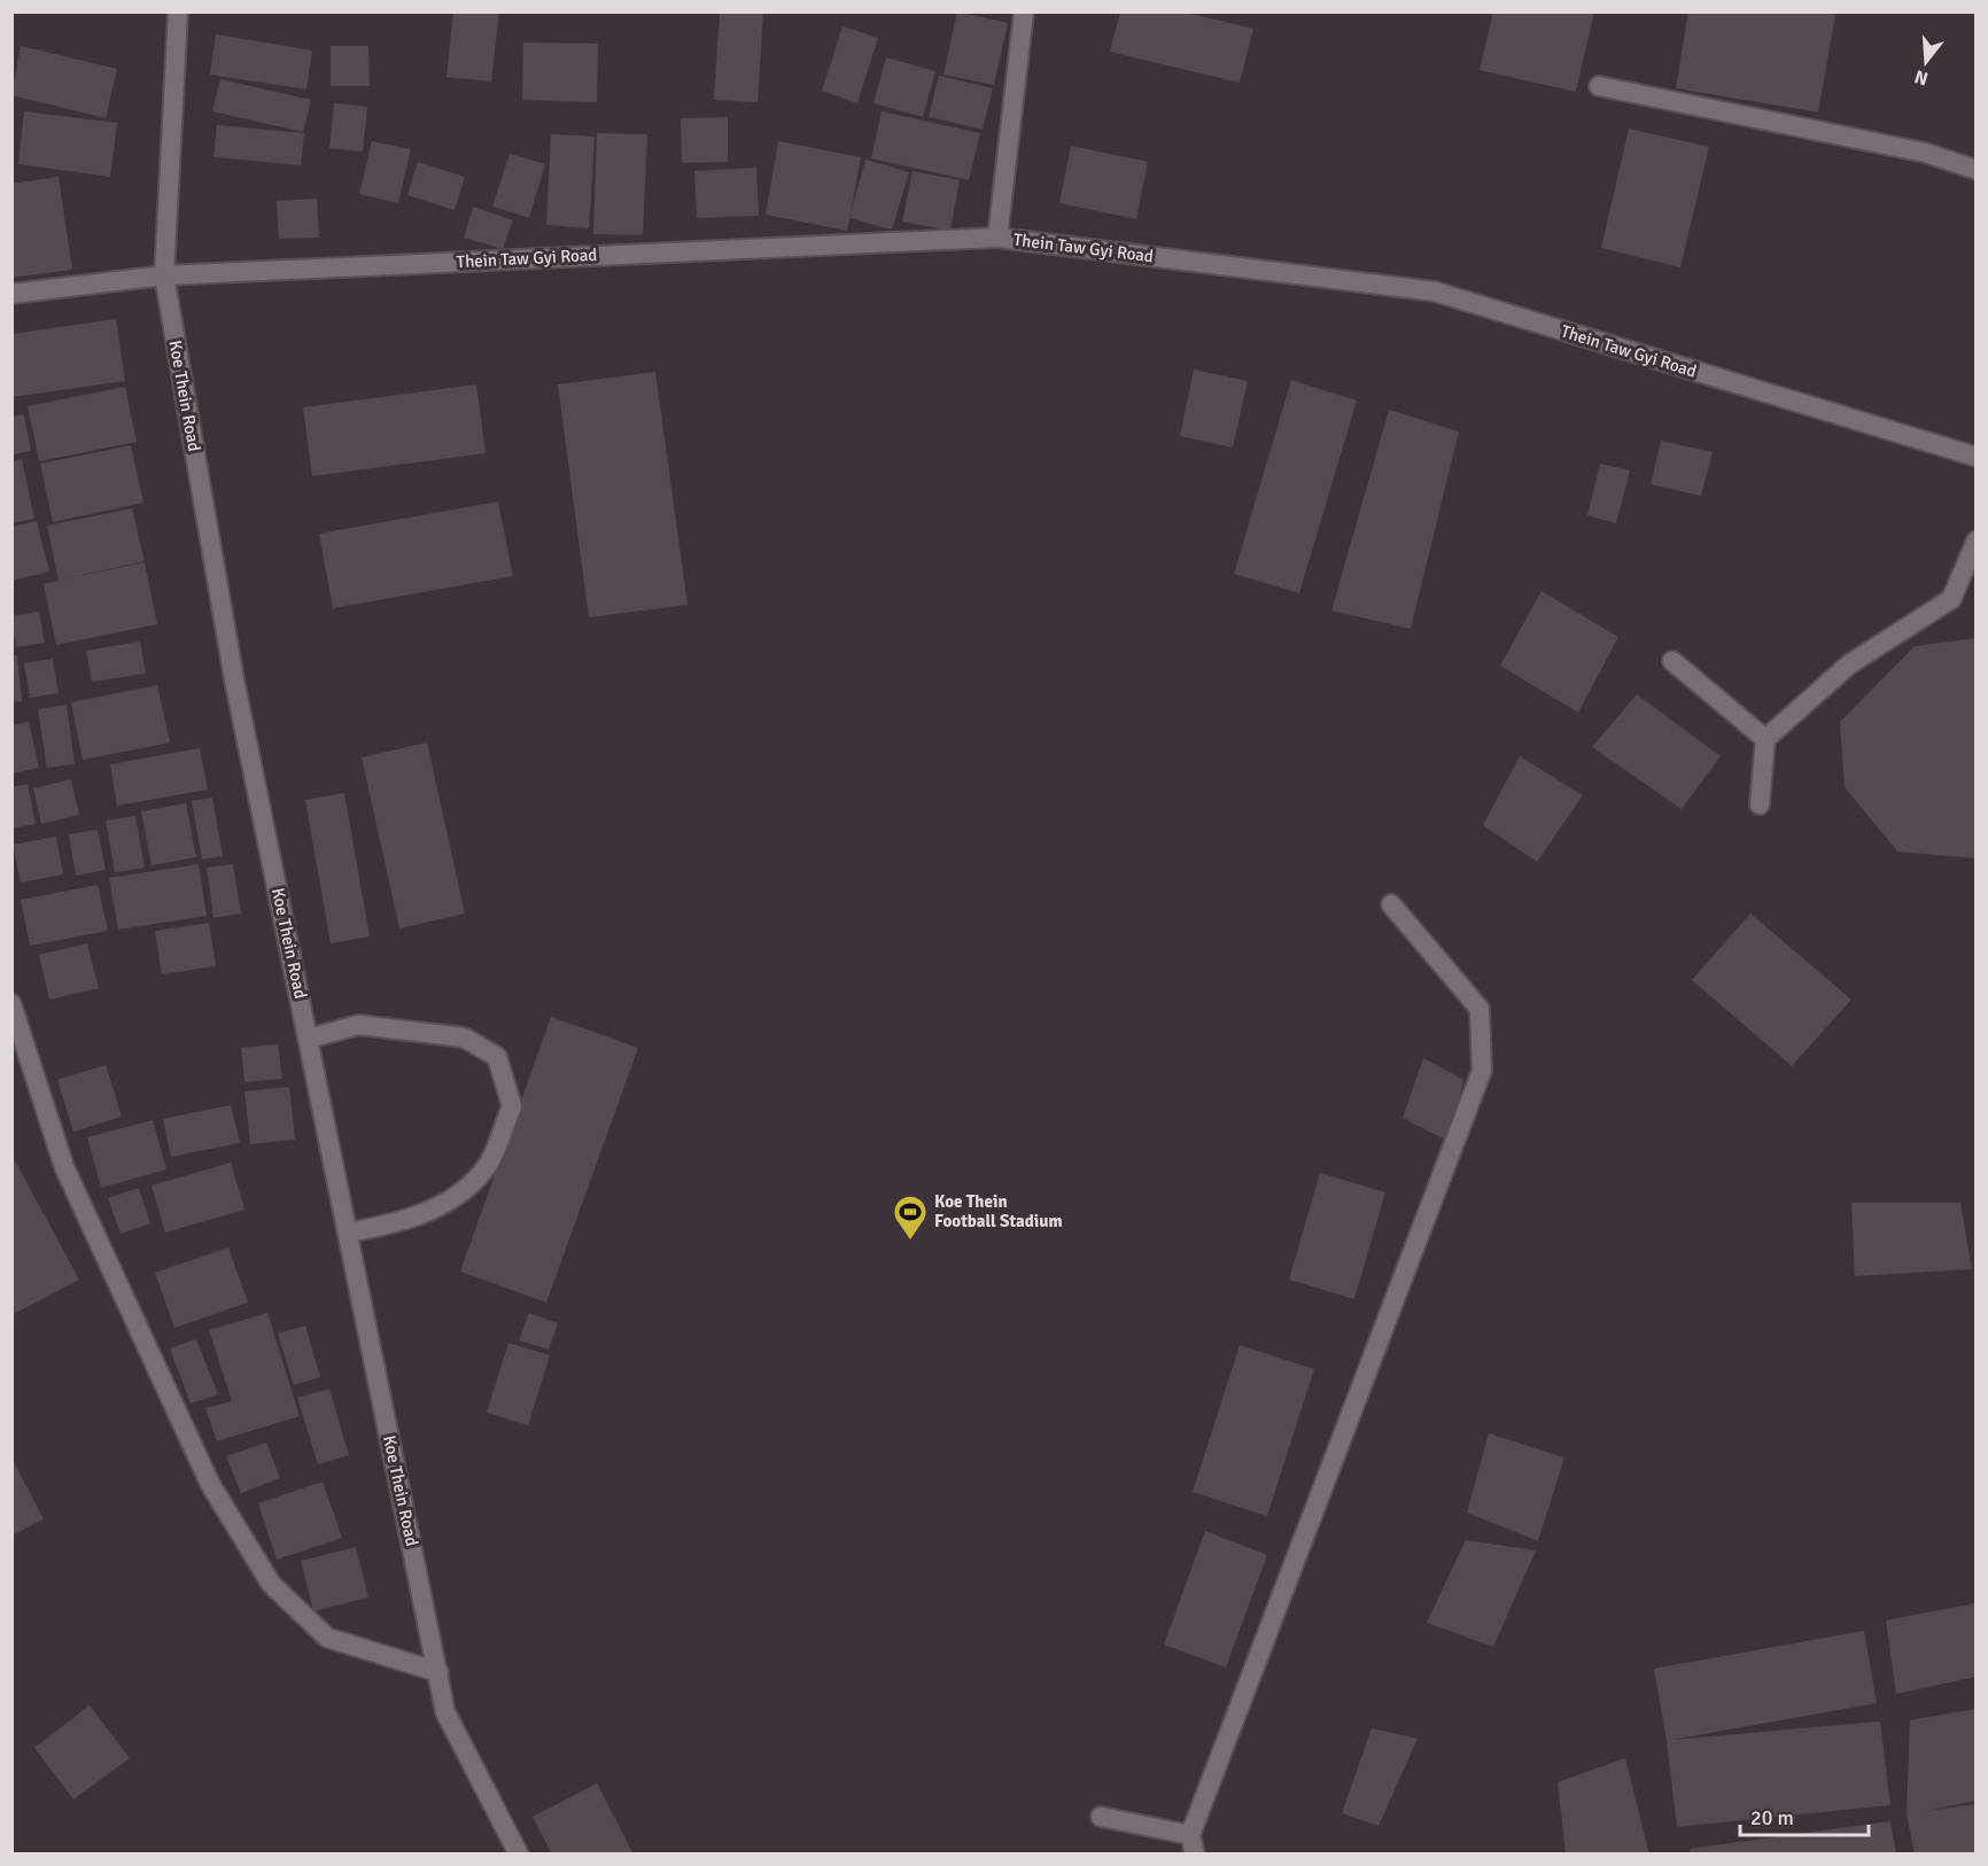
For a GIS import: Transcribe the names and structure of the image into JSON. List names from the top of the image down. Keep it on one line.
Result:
{"streets":{"street":["Thein Taw Gyi Road","Koe Thein Road"]},"crossings":[["Thein Taw Gyi Road","Koe Thein Road"]],"places":{"sports":["Koe Thein Football Stadium"]},"scale_bar":"20 m","north":"bottom"}
